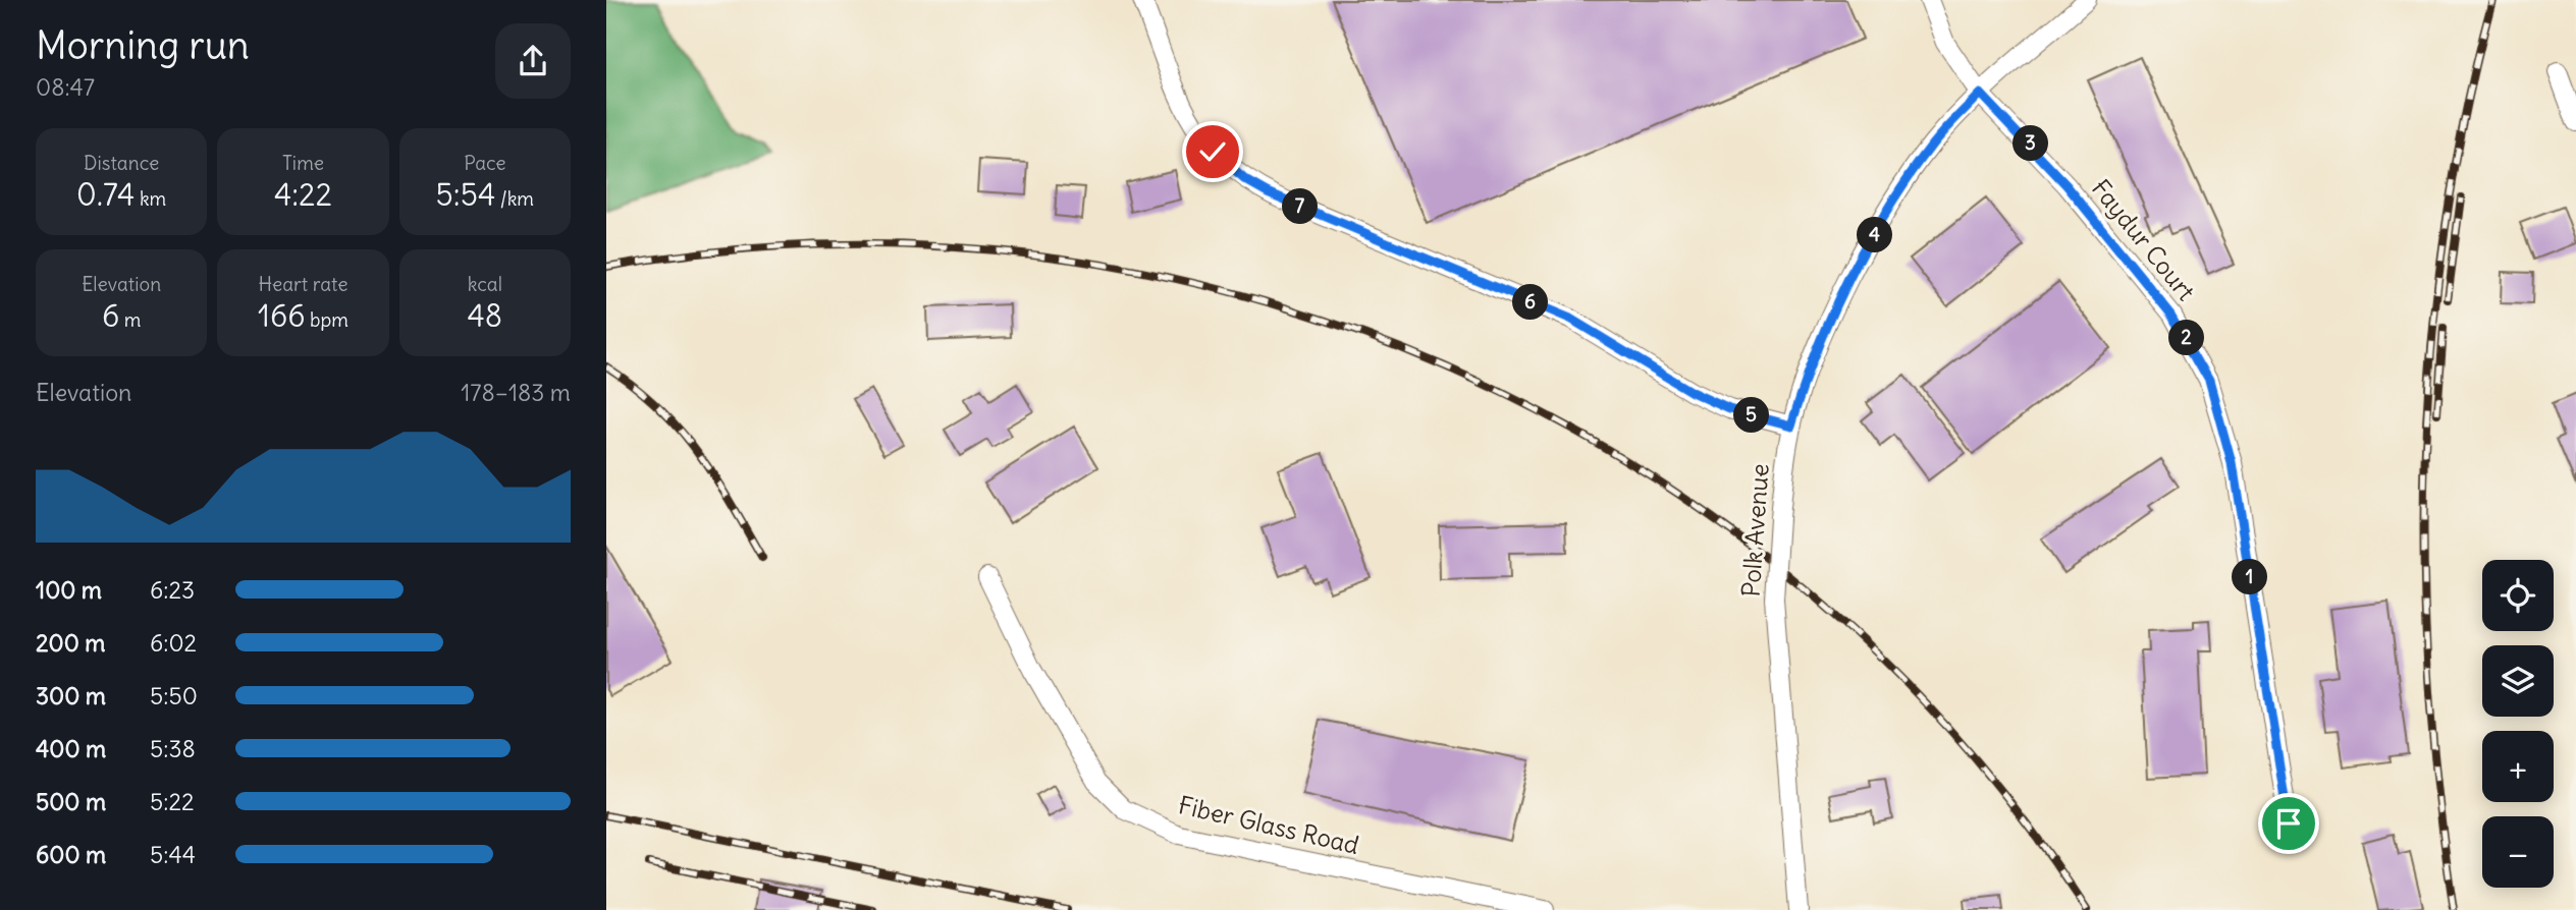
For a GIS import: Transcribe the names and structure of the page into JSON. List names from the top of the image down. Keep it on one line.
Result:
{"streets":{"street":["Faydur Court","Polk Avenue","Fiber Glass Road"]},"crossings":[["Faydur Court","Polk Avenue"]],"page":{"heading":["Morning run","08:47"],"stats":[["Distance","0.74 km"],["Time","4:22"],["Pace","5:54 /km"],["Elevation","6 m"],["Heart rate","166 bpm"],["kcal","48"]],"pins":["3","7","4","6","2","5","1"],"chart":["Elevation","178–183 m"],"map_buttons":["+","−"],"list":[{"name":"100 m","note":"6:23"},{"name":"200 m","note":"6:02"},{"name":"300 m","note":"5:50"},{"name":"400 m","note":"5:38"},{"name":"500 m","note":"5:22"},{"name":"600 m","note":"5:44"}]}}
